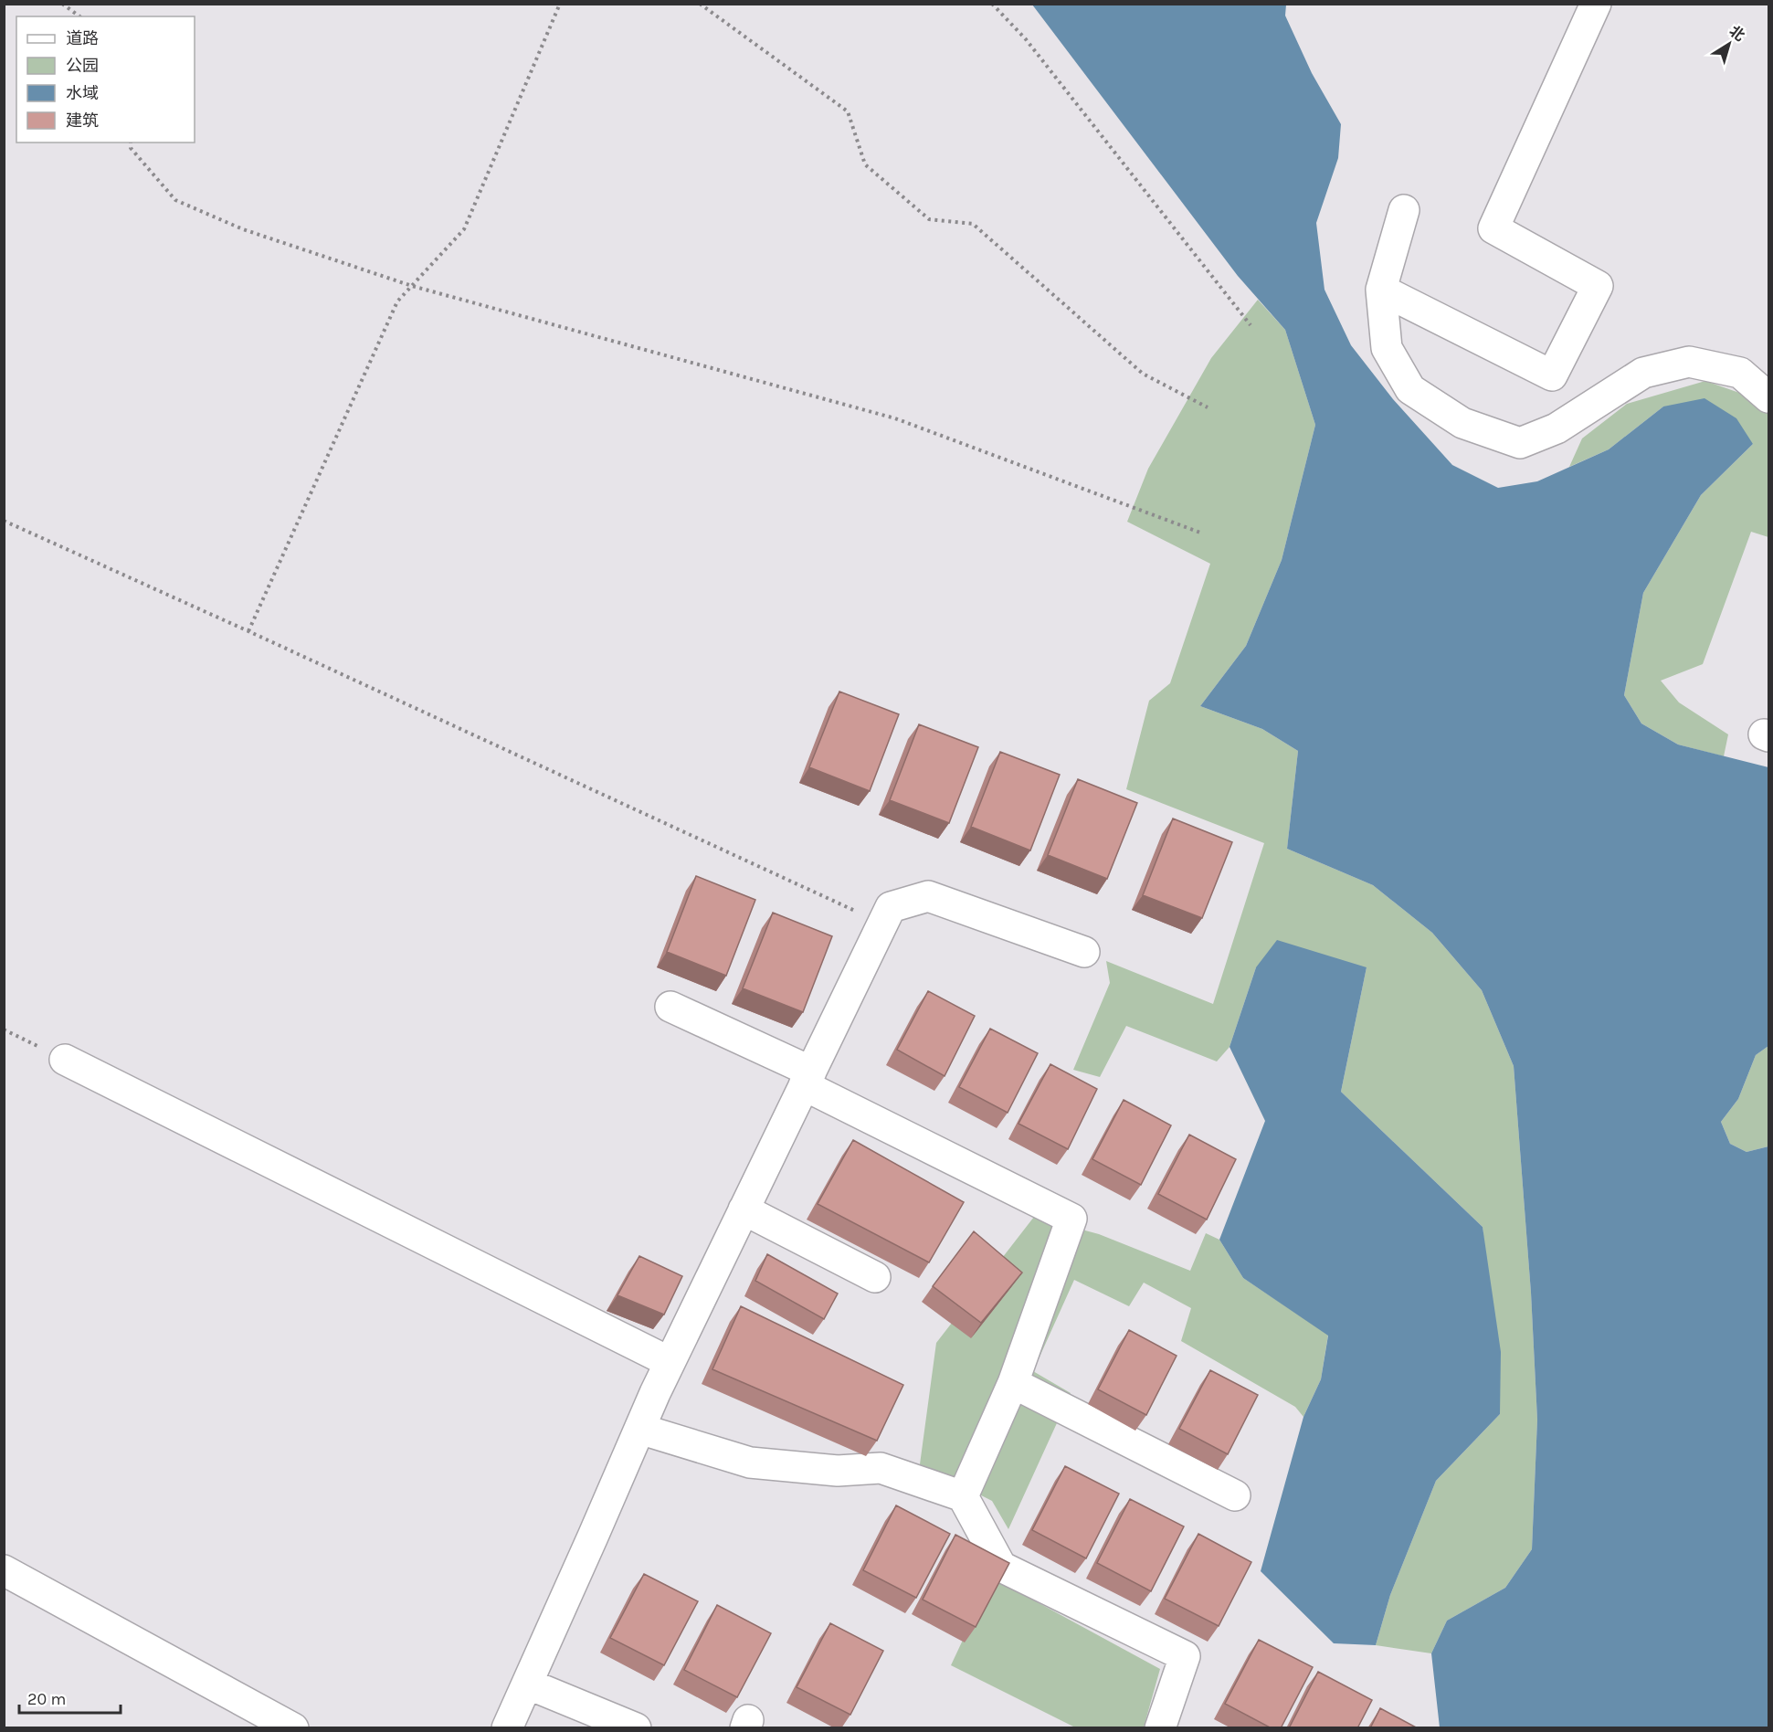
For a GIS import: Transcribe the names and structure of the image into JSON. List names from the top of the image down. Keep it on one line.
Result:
{"legend":["道路","公园","水域","建筑"],"scale_bar":"20 m","north":"top right"}
